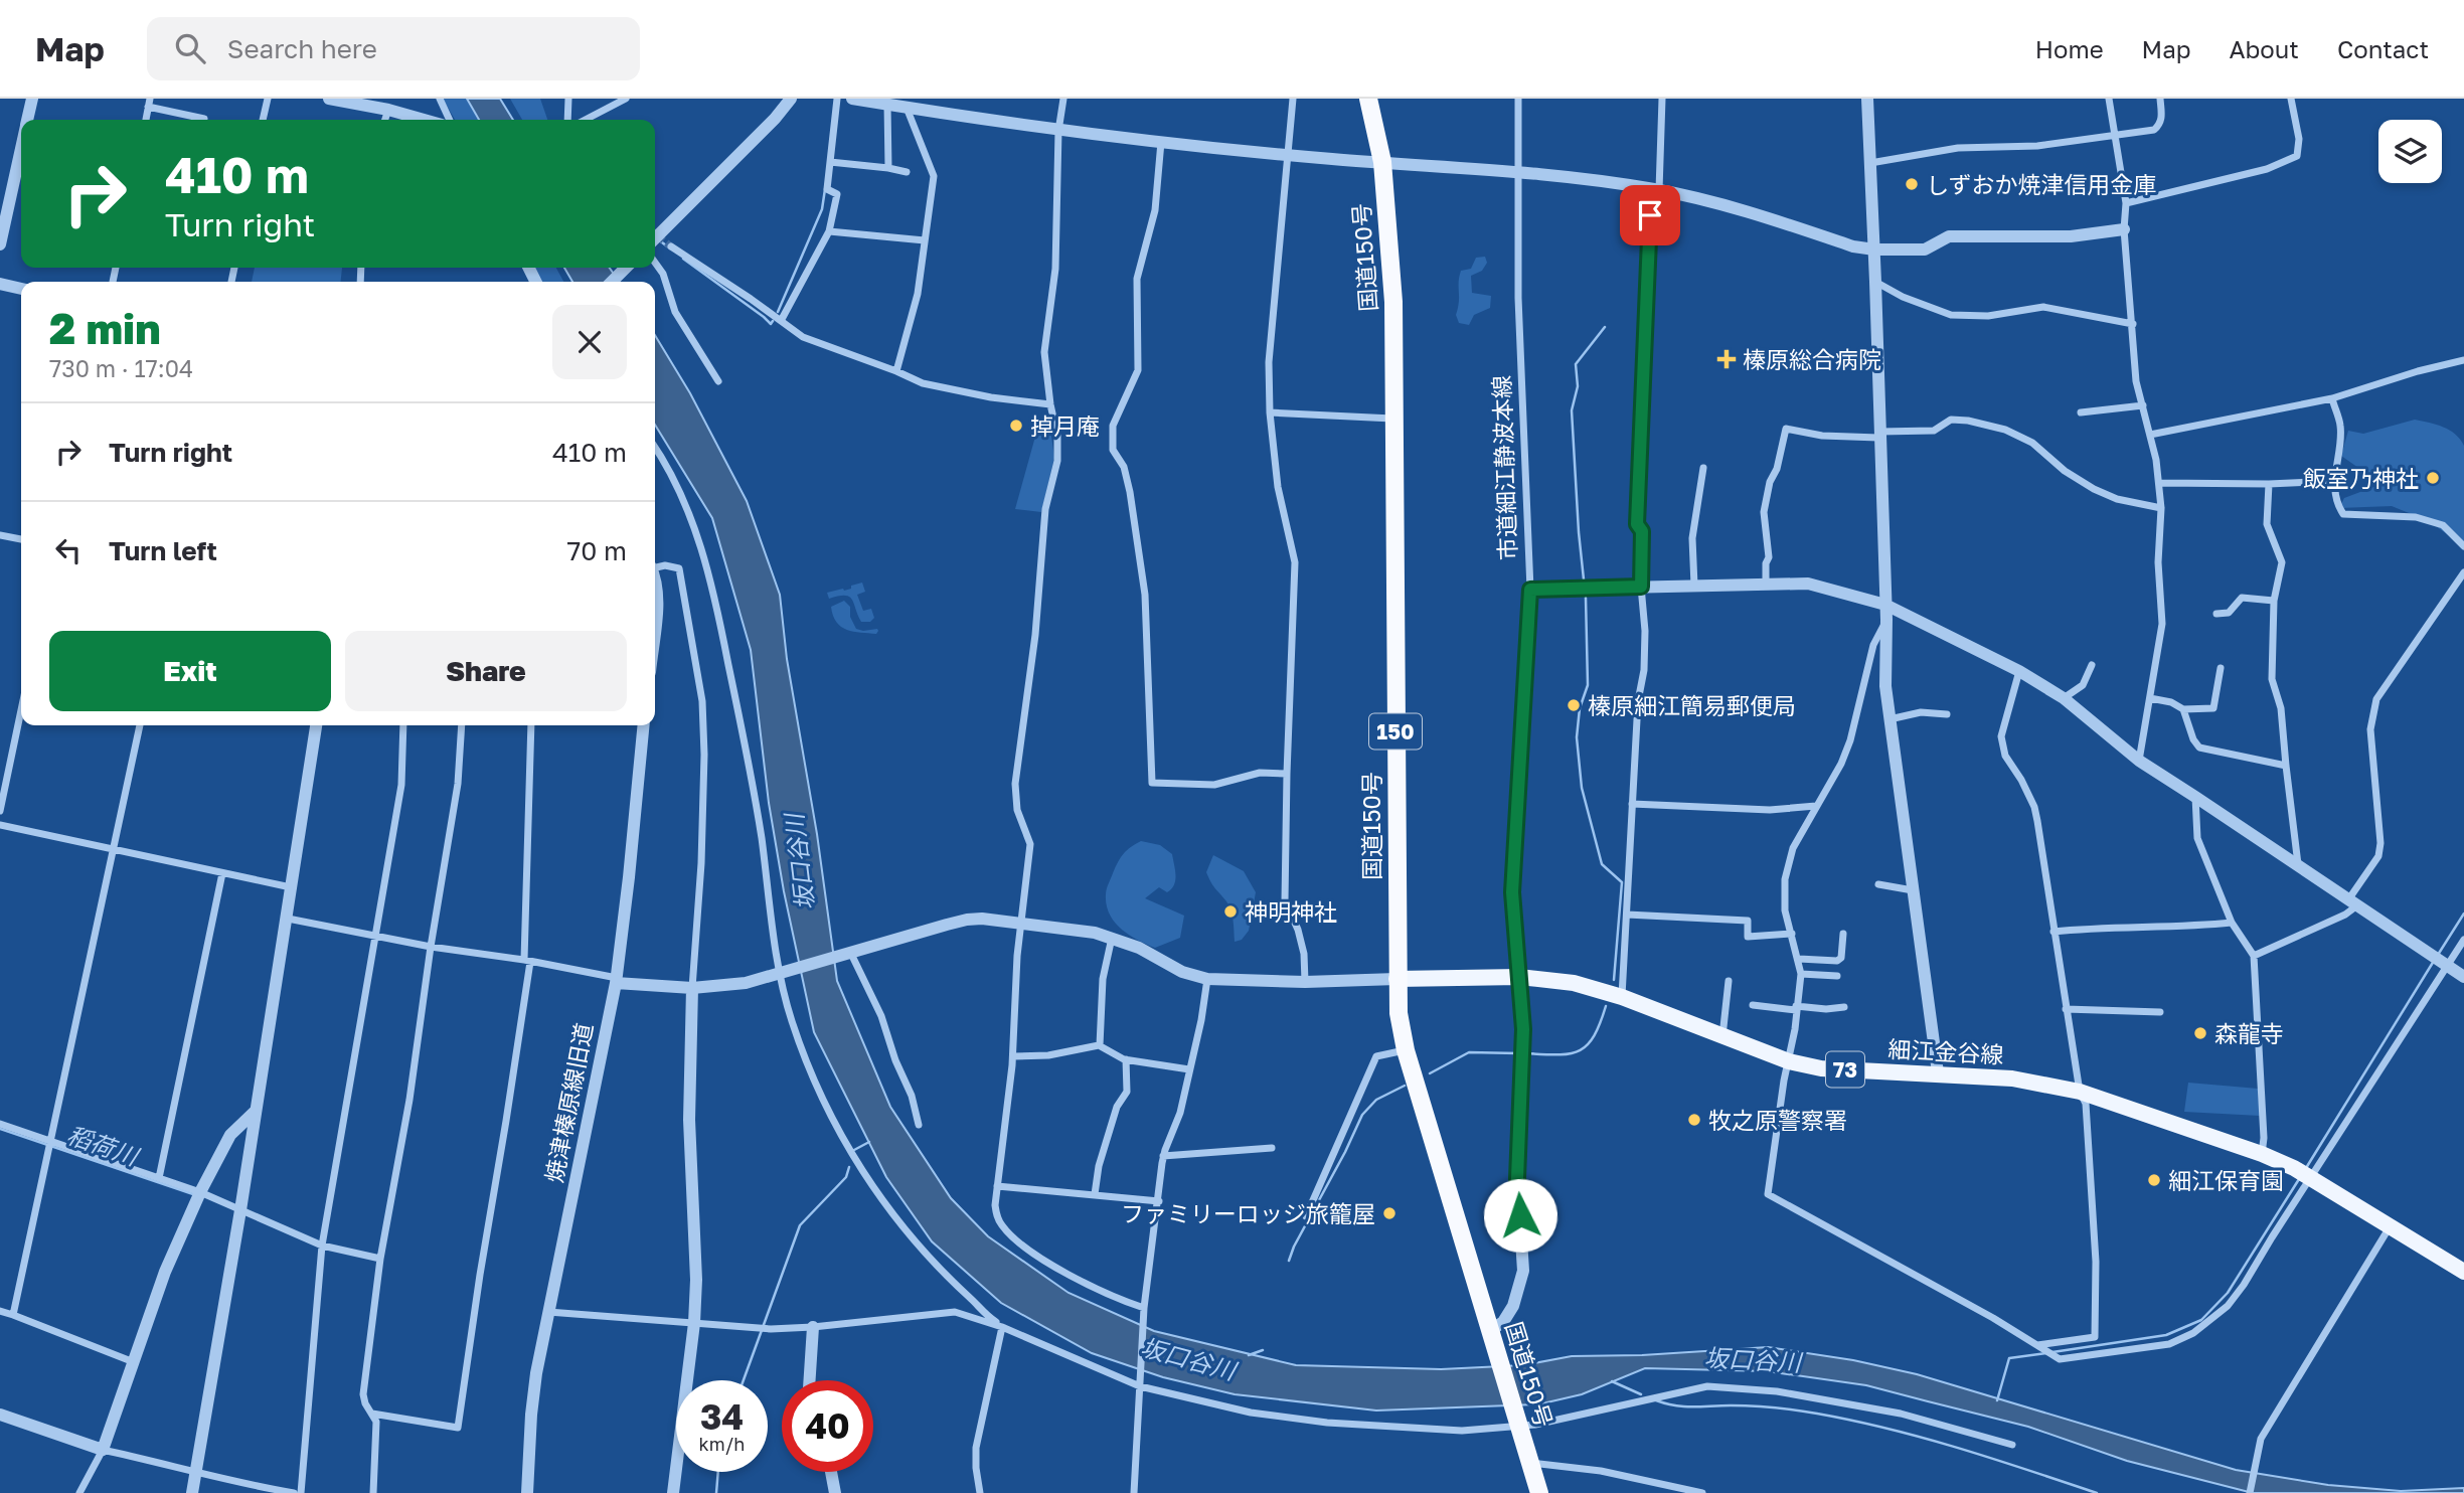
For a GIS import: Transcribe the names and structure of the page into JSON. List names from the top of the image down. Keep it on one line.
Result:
{"streets":{"highway":["国道150号","150"],"main road":["細江金谷線","73"],"street":["市道細江静波本線","焼津榛原線旧道"]},"crossings":[["国道150号","市道細江静波本線"],["国道150号","細江金谷線"],["市道細江静波本線","細江金谷線"]],"water":["坂口谷川","稻荷川"],"places":{"other":["しずおか焼津信用金庫","掉月庵","飯室乃神社","榛原細江簡易郵便局","神明神社","森龍寺","牧之原警察署","細江保育園","ファミリーロッジ旅籠屋"],"health":["榛原総合病院"]},"page":{"header":"Map","search":"Search here","nav":["Home","Map","About","Contact"],"turn":["410 m","Turn right"],"heading":["2 min","730 m · 17:04"],"list":[{"name":"Turn right","value":"410 m"},{"name":"Turn left","value":"70 m"}],"buttons":["Exit","Share"],"speed":"34 km/h","limit":"40"}}
